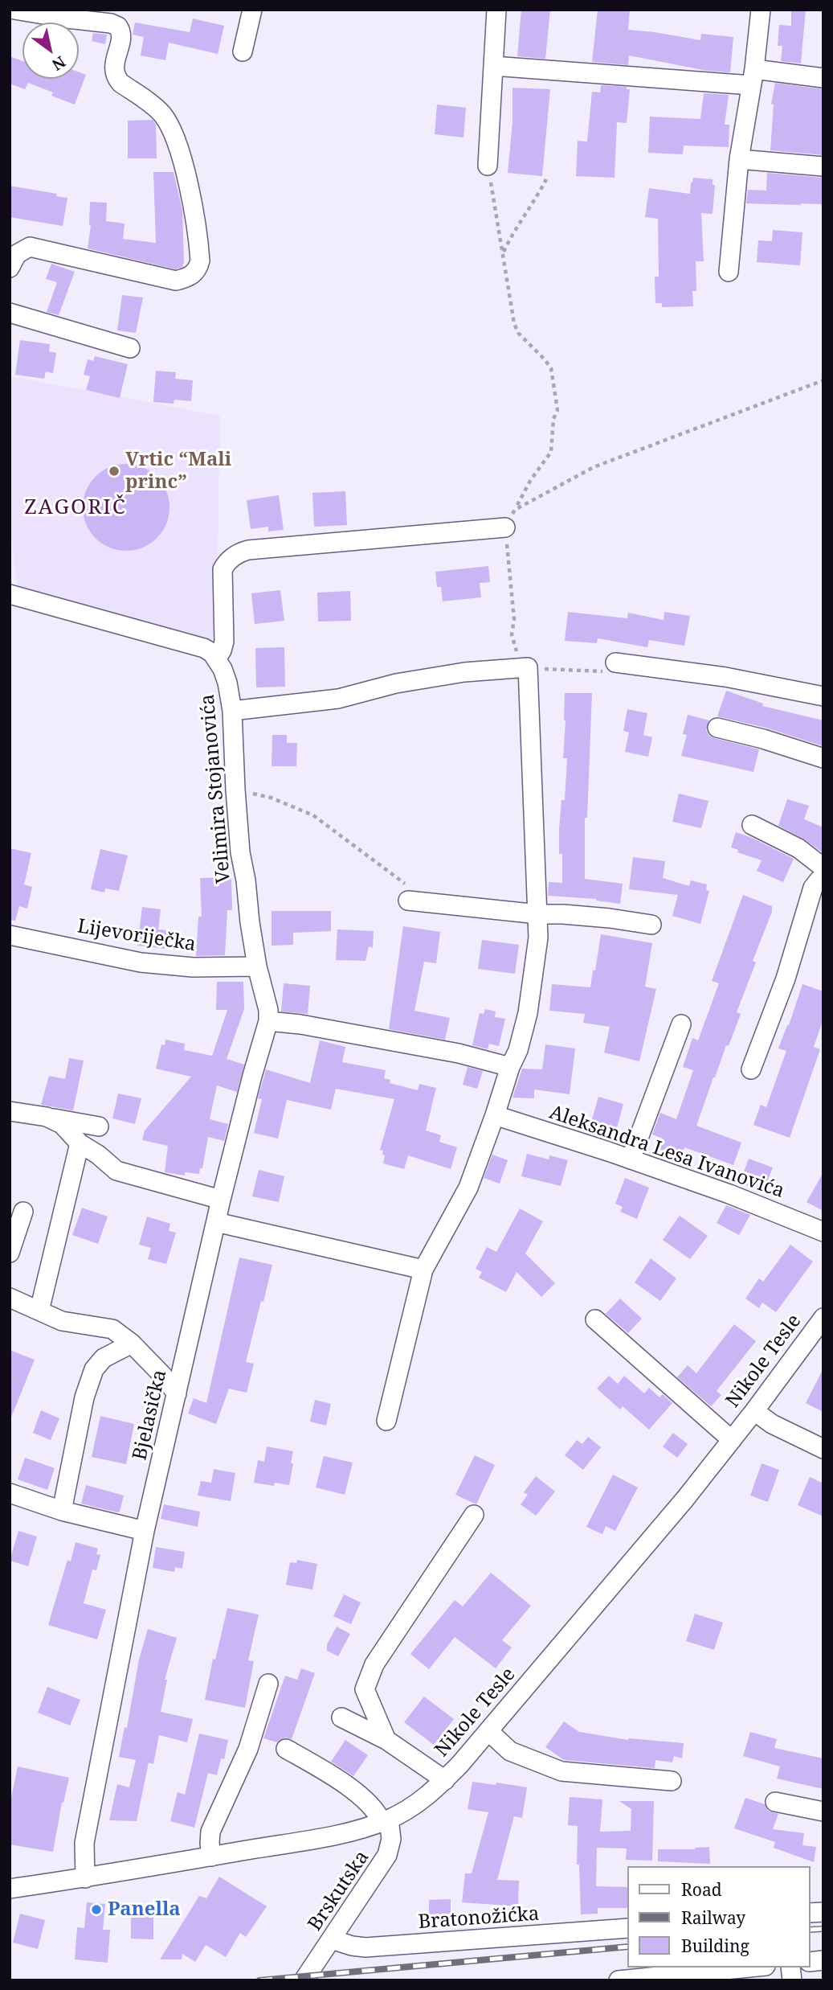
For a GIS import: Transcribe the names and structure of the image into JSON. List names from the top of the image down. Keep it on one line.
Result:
{"streets":{"street":["Velimira Stojanovića","Lijevoriječka","Aleksandra Lesa Ivanovića","Nikole Tesle","Bjelasička","Brskutska","Bratonožićka"]},"crossings":[["Velimira Stojanovića","Lijevoriječka"],["Velimira Stojanovića","Bjelasička"],["Lijevoriječka","Bjelasička"],["Nikole Tesle","Bjelasička"],["Nikole Tesle","Brskutska"],["Brskutska","Bratonožićka"]],"districts":["ZAGORIČ"],"places":["Vrtic “Mali princ”","Panella"],"legend":["Road","Railway","Building"],"north":"bottom right"}
